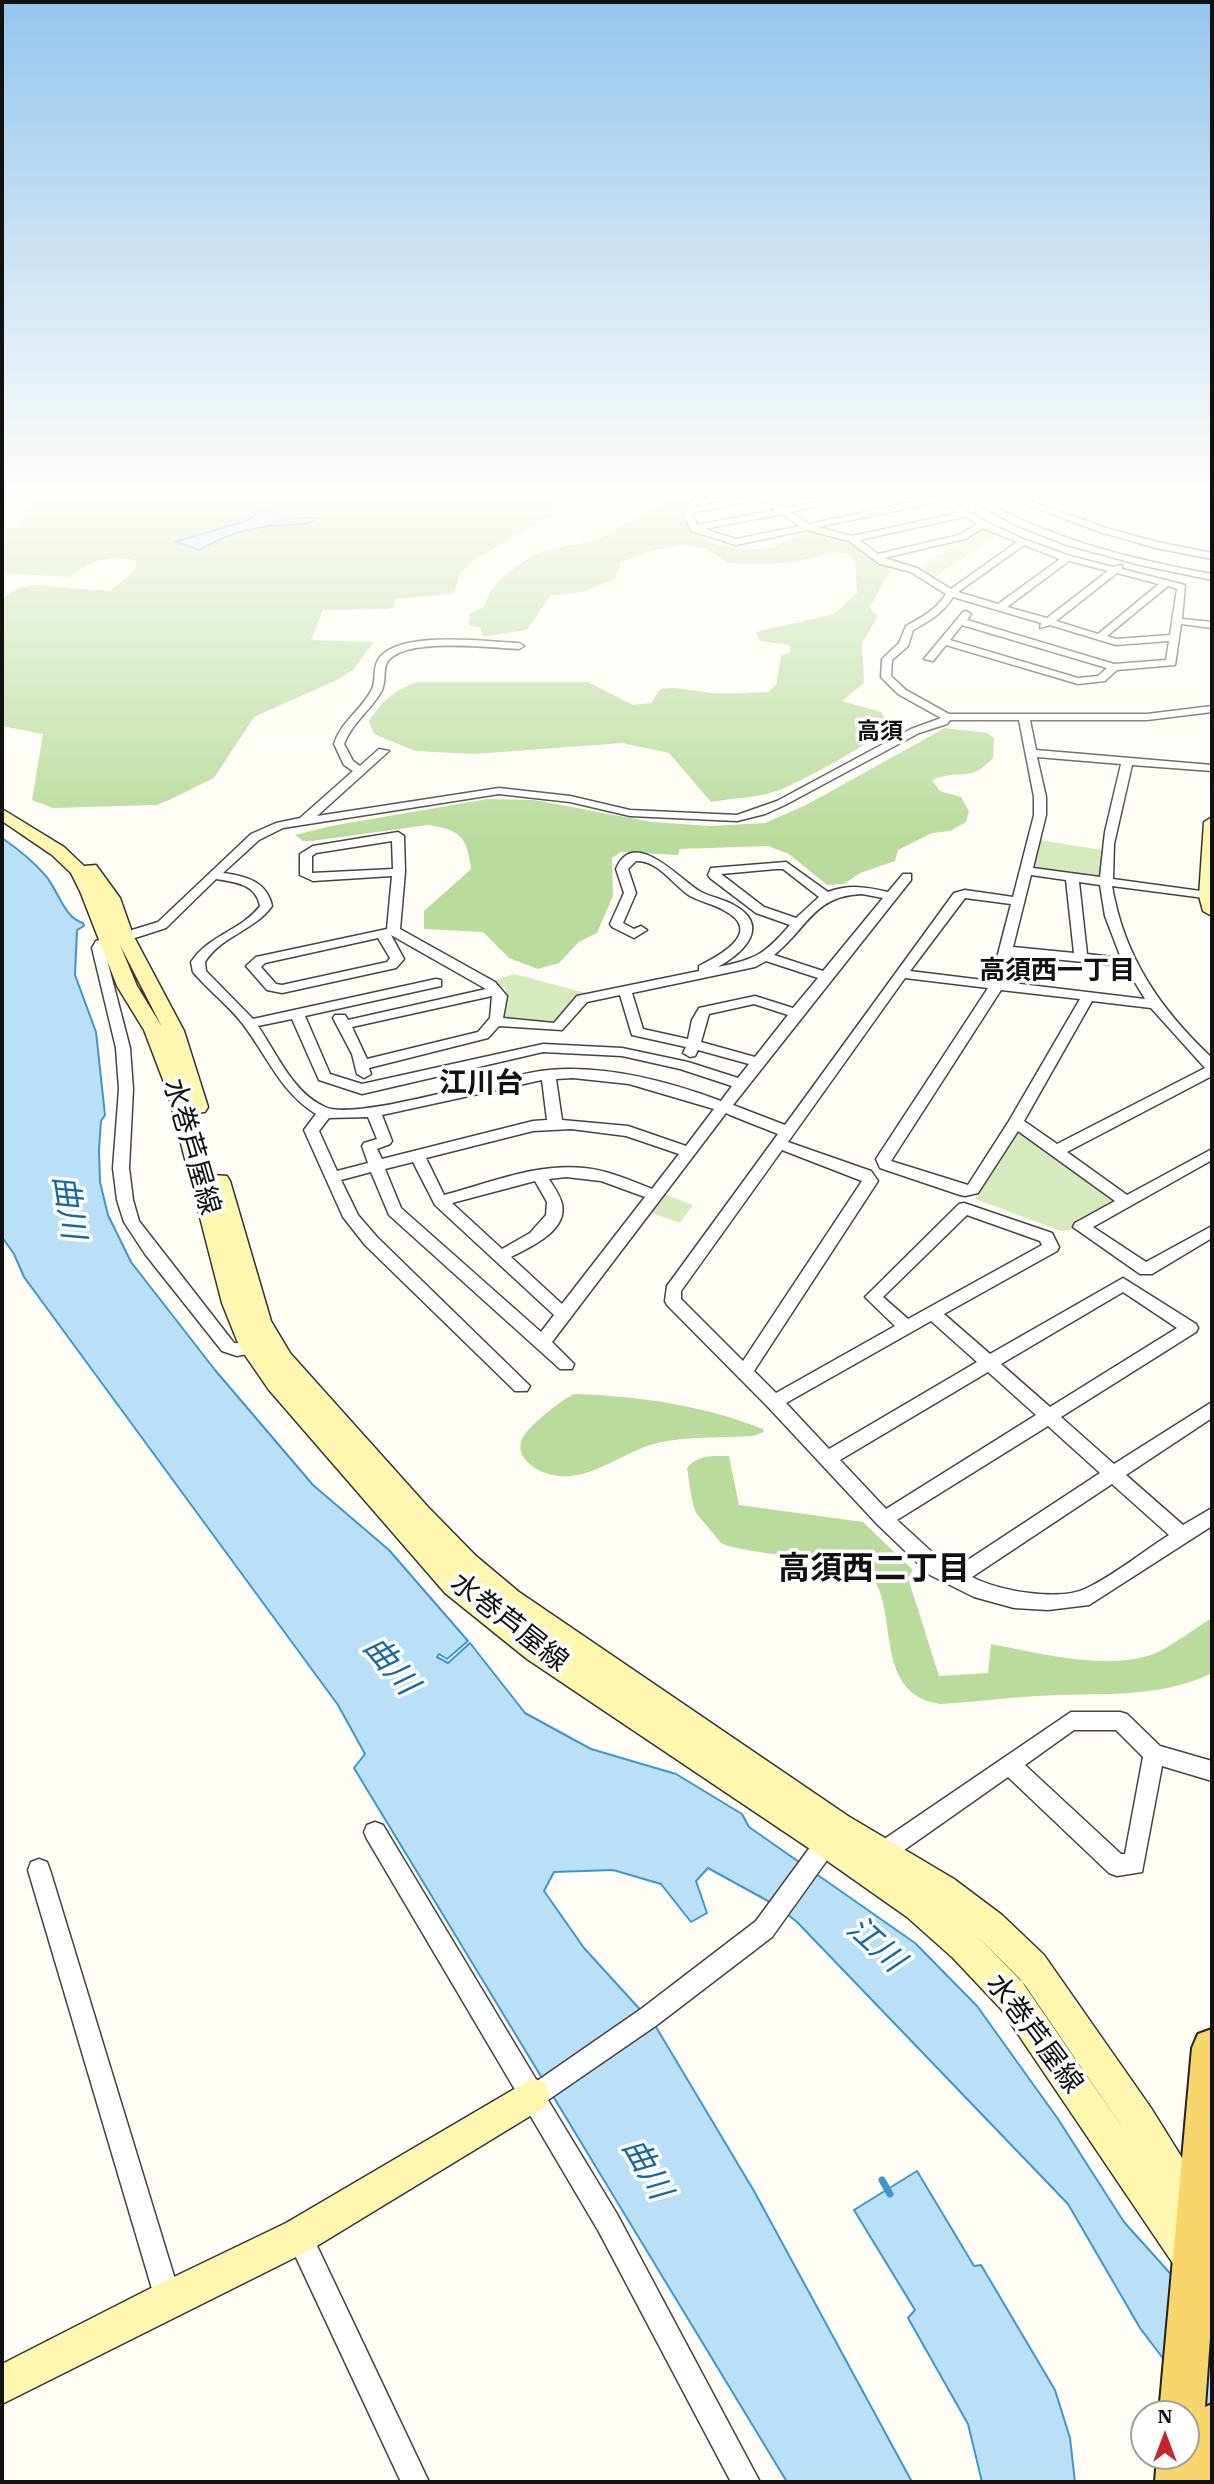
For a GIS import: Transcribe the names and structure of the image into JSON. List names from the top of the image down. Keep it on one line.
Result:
{"streets":{"main road":["水巻芦屋線"]},"districts":["高須","高須西一丁目","江川台","高須西二丁目"],"water":["曲川","江川"],"north":"top"}
